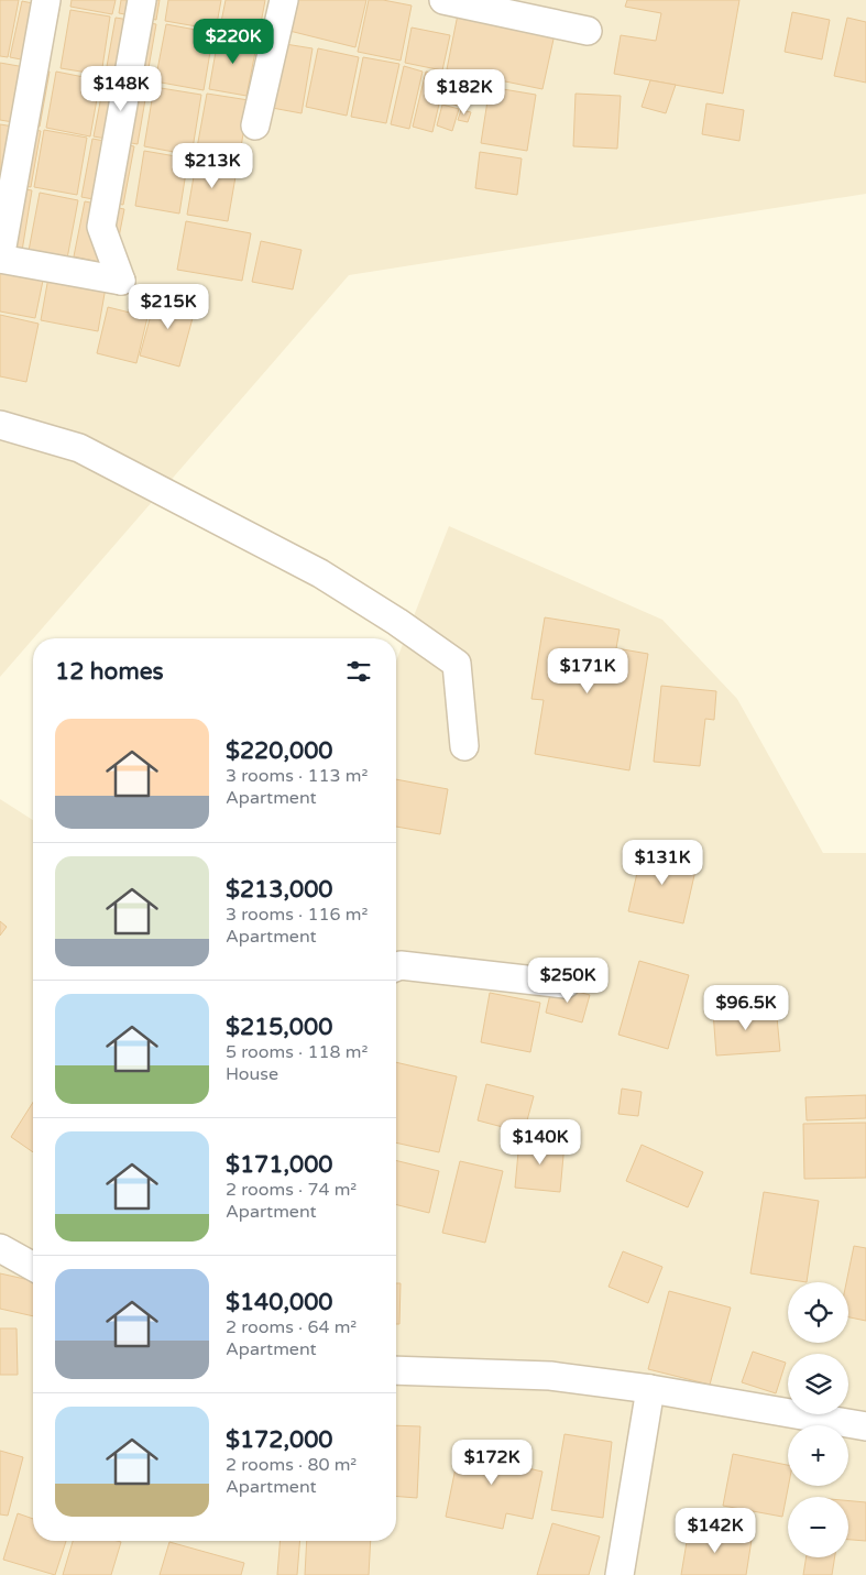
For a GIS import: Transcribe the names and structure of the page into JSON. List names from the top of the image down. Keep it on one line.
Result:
{"page":{"price":["$220K","$148K","$182K","$213K","$215K","$171K","$131K","$250K","$96.5K","$140K","$172K","$142K"],"heading":"12 homes","list":[{"name":"$220,000","note":"3 rooms · 113 m² · Apartment"},{"name":"$213,000","note":"3 rooms · 116 m² · Apartment"},{"name":"$215,000","note":"5 rooms · 118 m² · House"},{"name":"$171,000","note":"2 rooms · 74 m² · Apartment"},{"name":"$140,000","note":"2 rooms · 64 m² · Apartment"},{"name":"$172,000","note":"2 rooms · 80 m² · Apartment"}],"map_buttons":["+","−"]}}
